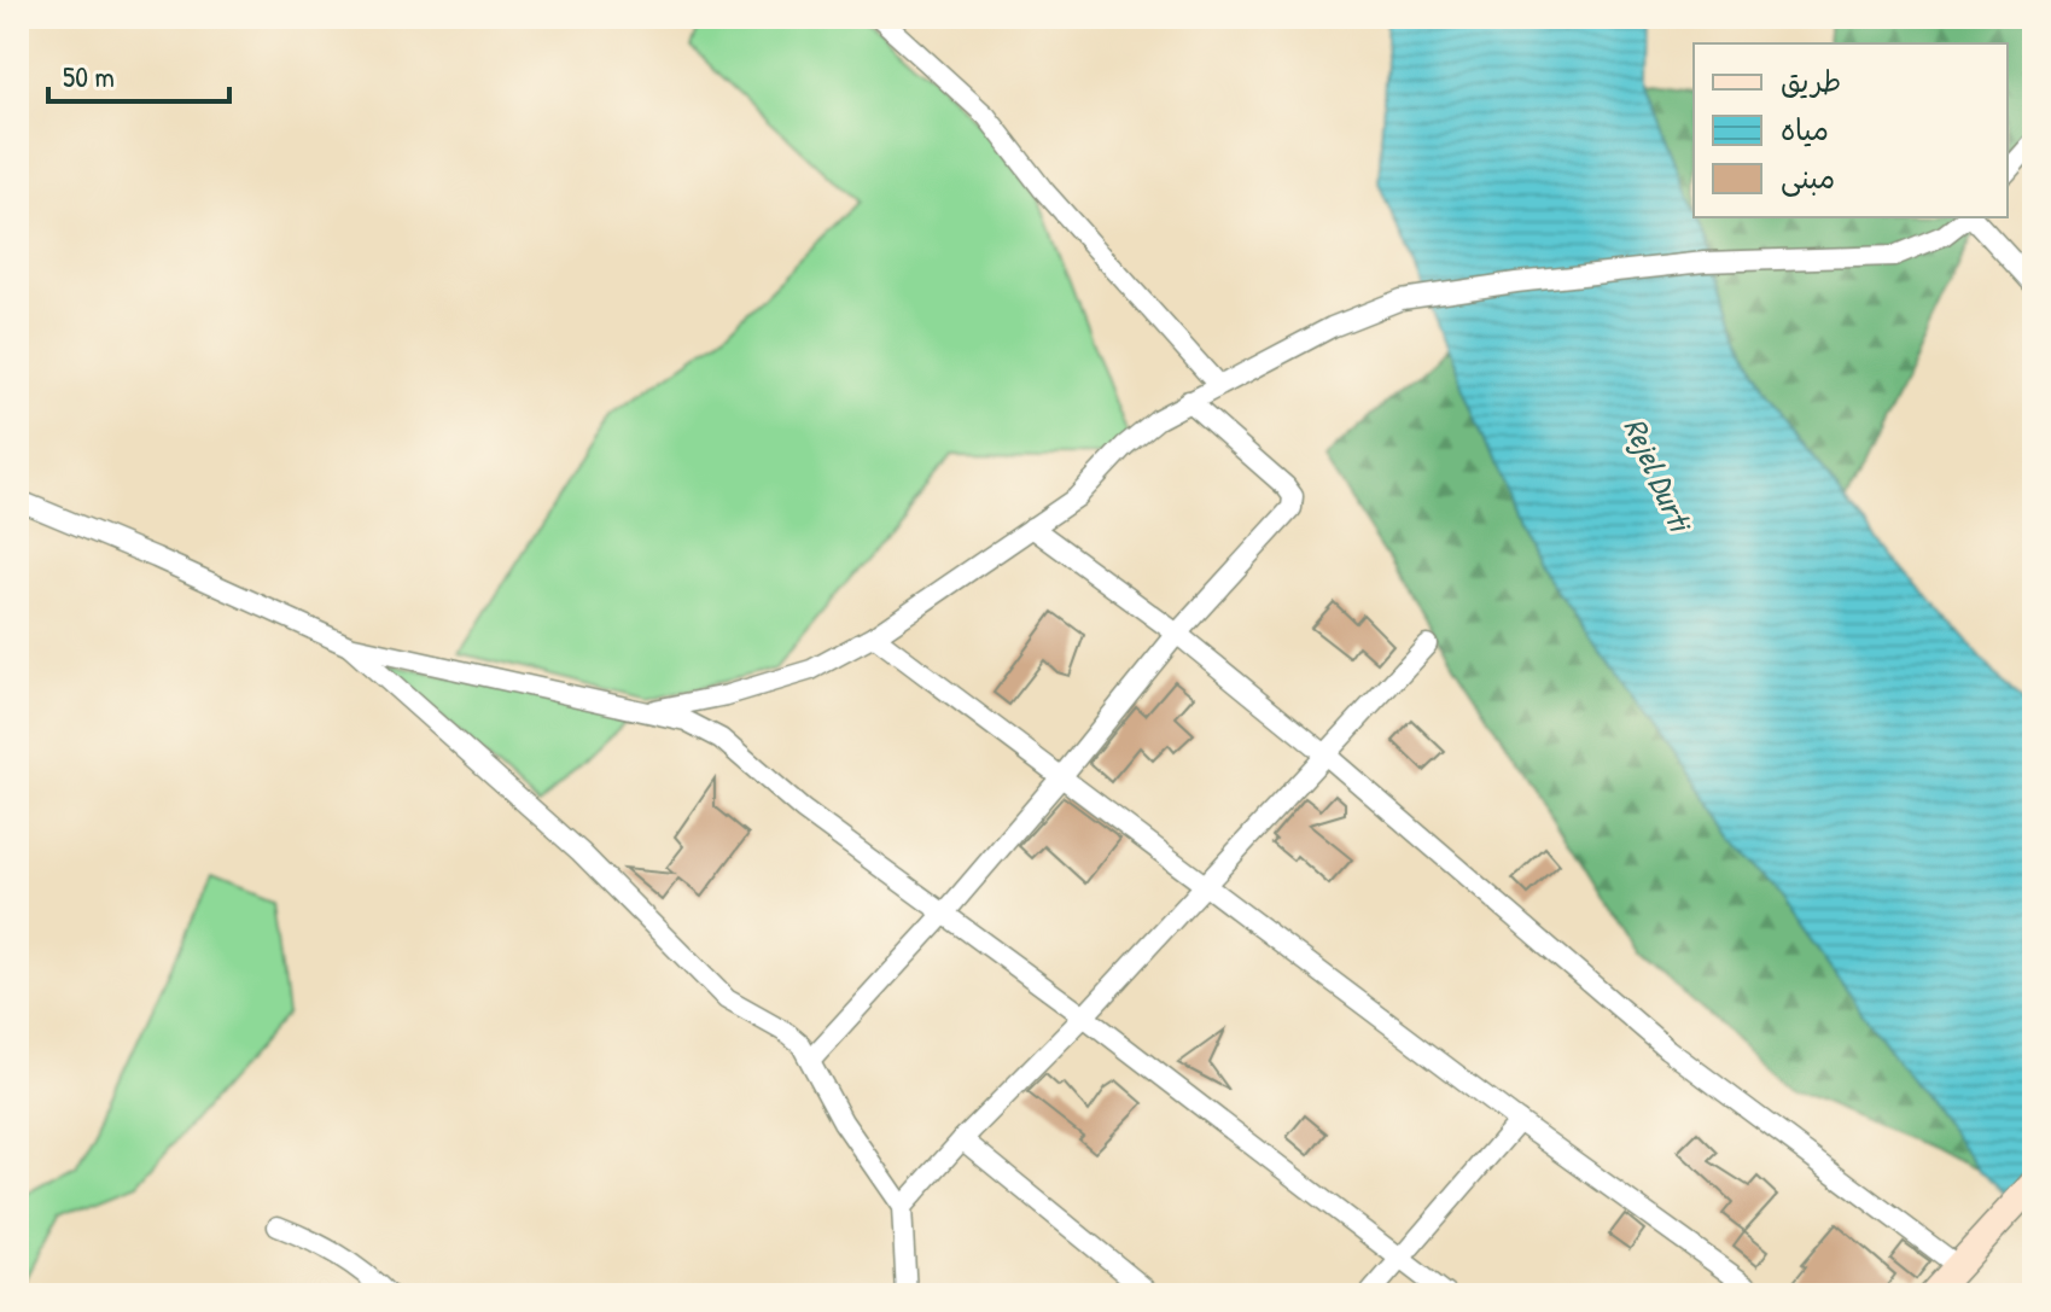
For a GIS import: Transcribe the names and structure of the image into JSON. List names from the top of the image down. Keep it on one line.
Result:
{"water":["Rejel Durti"],"legend":["طريق","مياه","مبنى"],"scale_bar":"50 m"}
